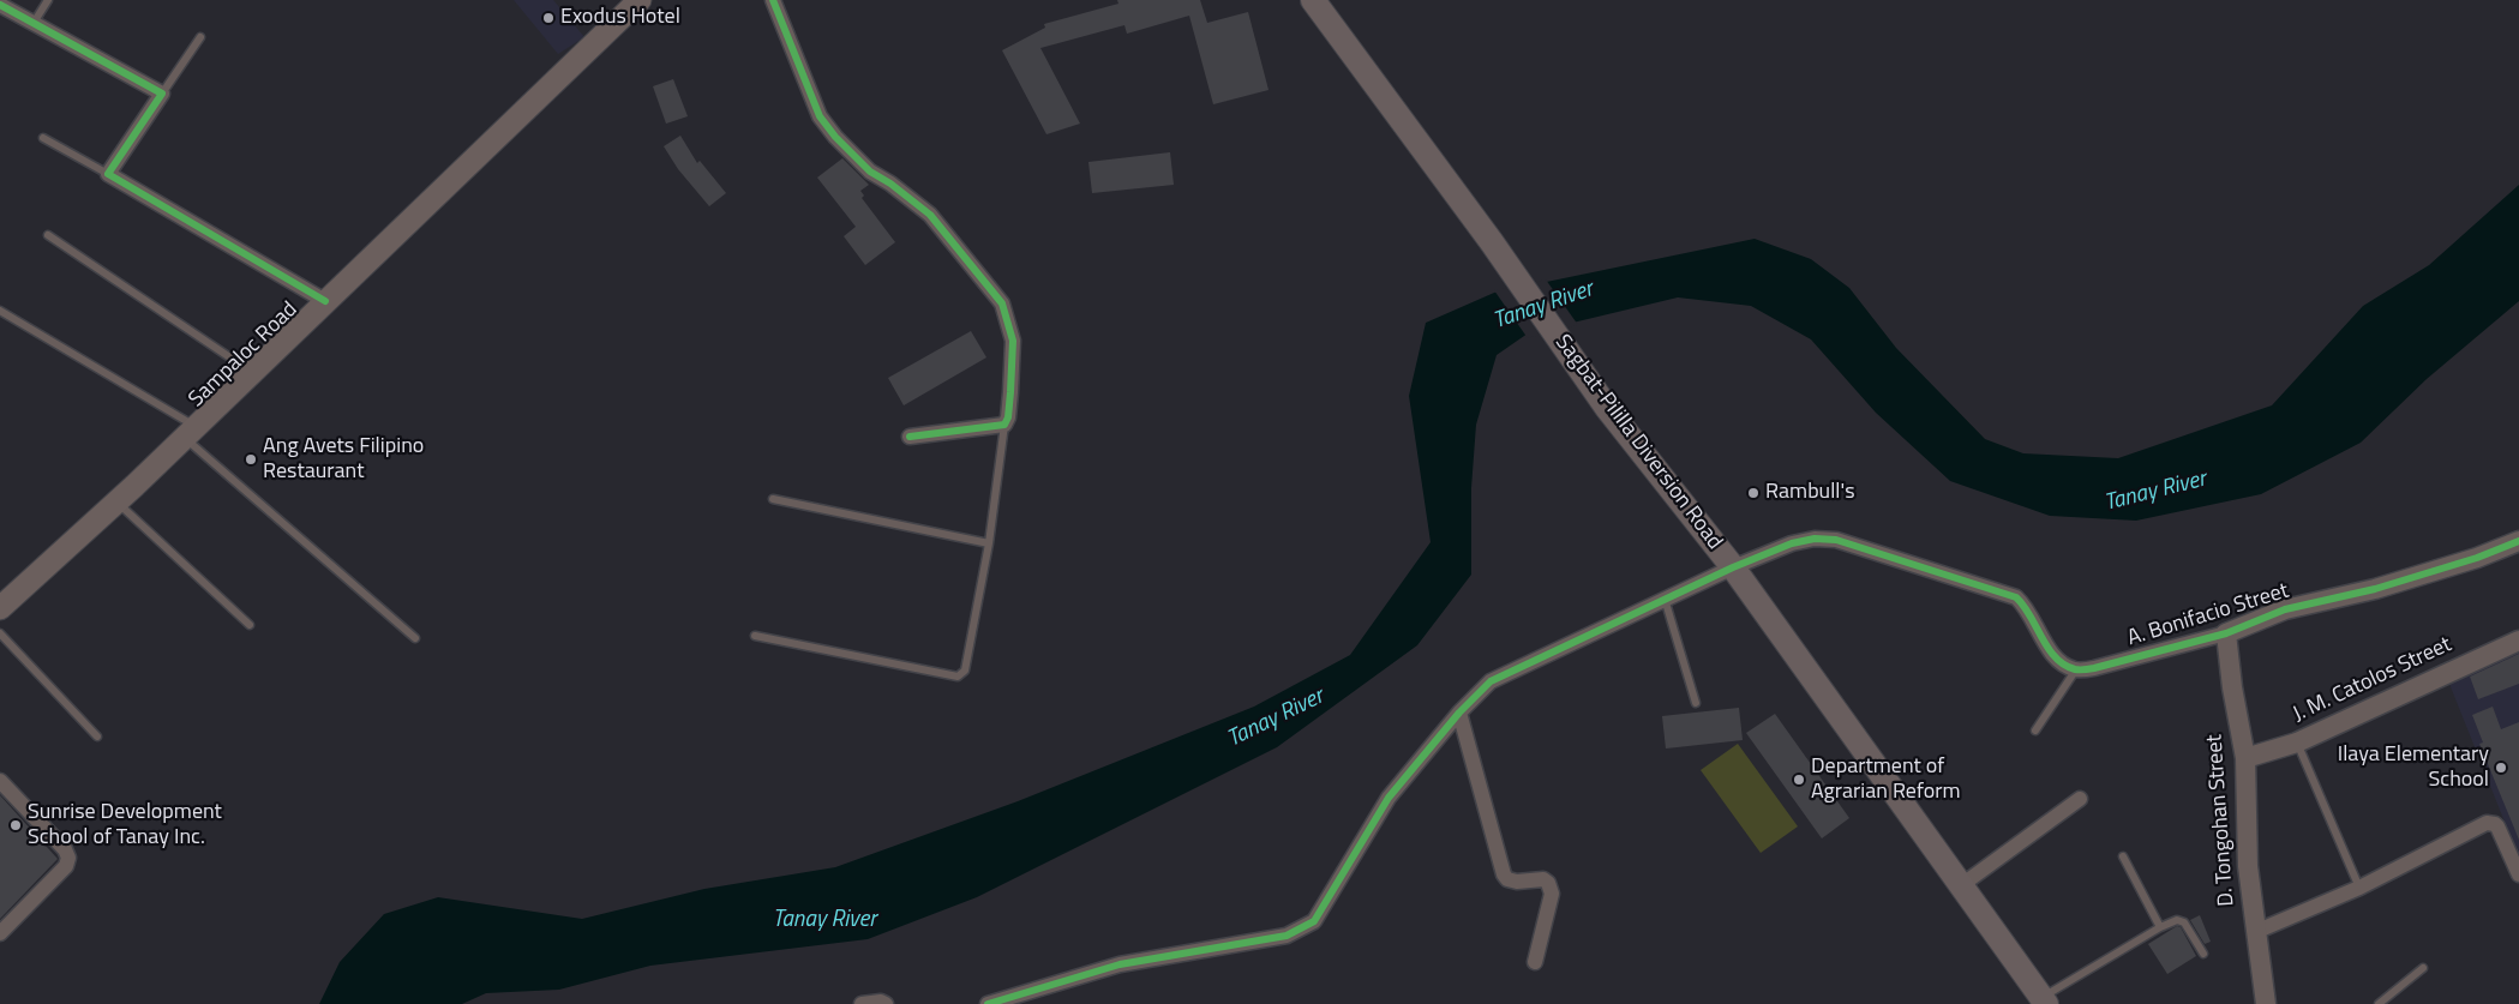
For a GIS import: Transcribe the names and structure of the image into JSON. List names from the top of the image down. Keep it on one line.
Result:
{"streets":{"main road":["Sampaloc Road","Sagbat-Pililla Diversion Road"],"street":["A. Bonifacio Street","J. M. Catolos Street","D. Tongohan Street"]},"crossings":[["A. Bonifacio Street","D. Tongohan Street"],["J. M. Catolos Street","D. Tongohan Street"]],"water":["Tanay River"],"places":["Exodus Hotel","Ang Avets Filipino Restaurant","Rambull's","Ilaya Elementary School","Department of Agrarian Reform","Sunrise Development School of Tanay Inc."]}
